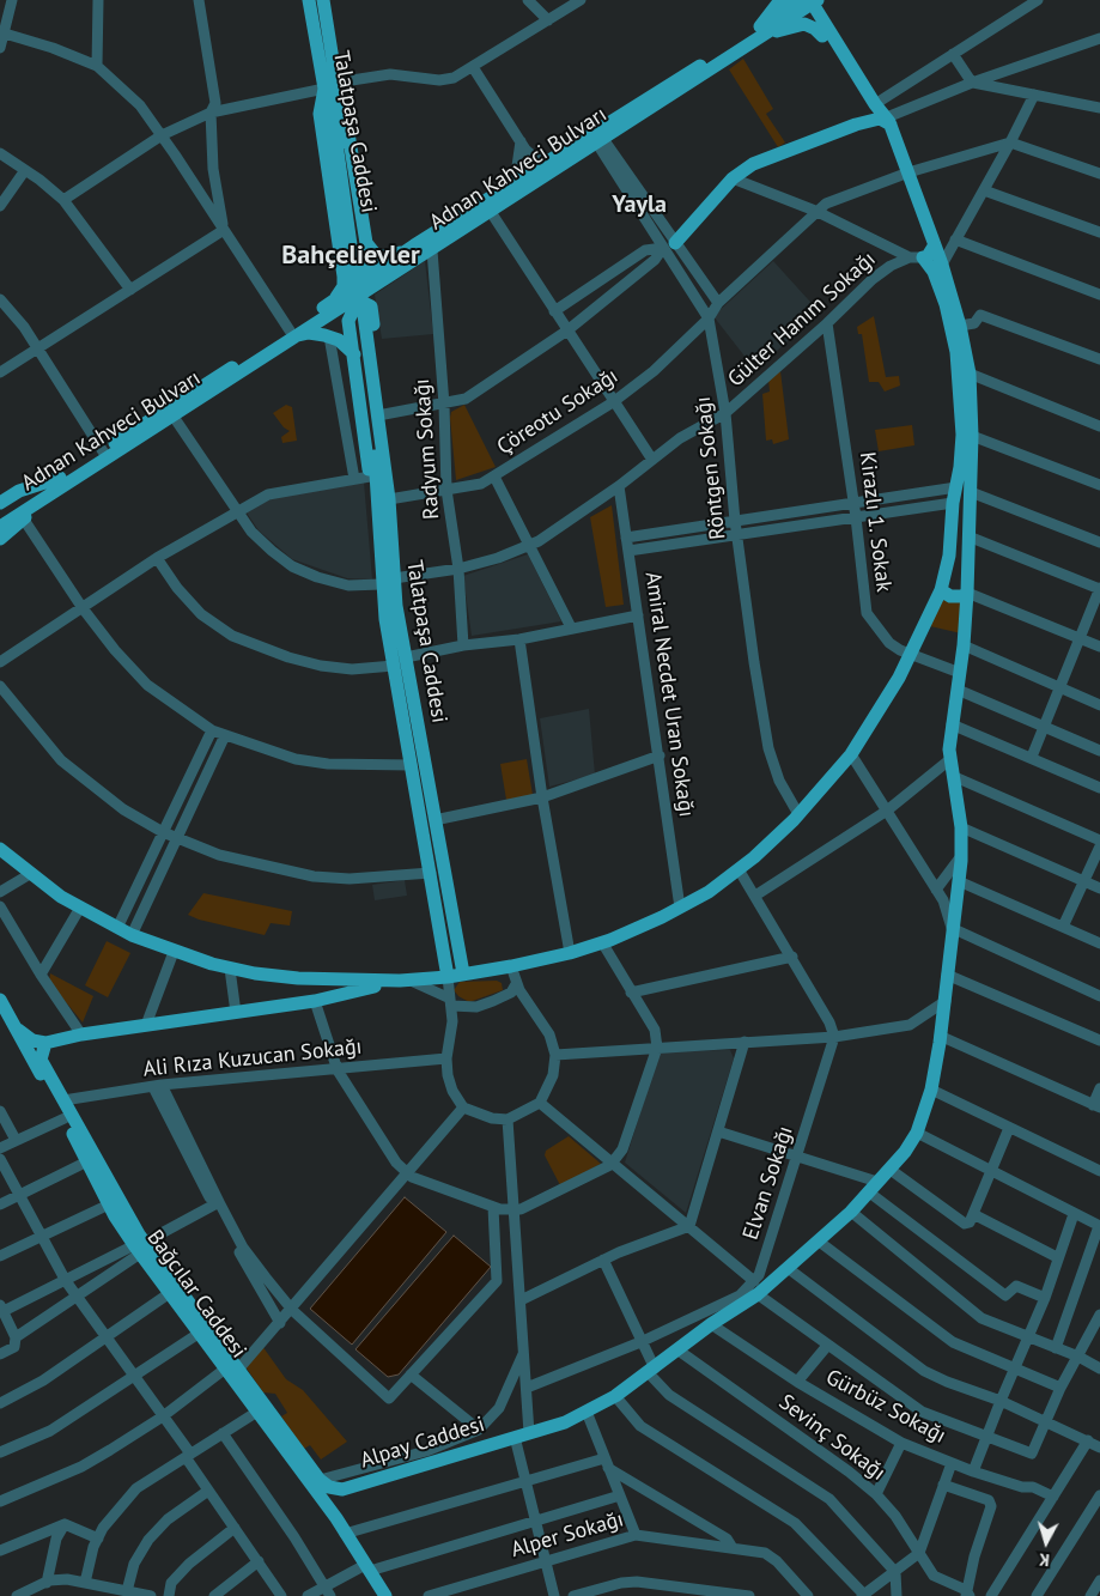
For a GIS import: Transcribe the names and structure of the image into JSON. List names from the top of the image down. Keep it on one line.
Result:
{"streets":{"main road":["Talatpaşa Caddesi","Adnan Kahveci Bulvarı","Bağcılar Caddesi","Alpay Caddesi"],"street":["Gülter Hanım Sokağı","Çöreotu Sokağı","Radyum Sokağı","Röntgen Sokağı","Kirazlı 1. Sokak","Amiral Necdet Uran Sokağı","Ali Rıza Kuzucan Sokağı","Elvan Sokağı","Gürbüz Sokağı","Sevinç Sokağı","Alper Sokağı"]},"crossings":[["Talatpaşa Caddesi","Gülter Hanım Sokağı"],["Talatpaşa Caddesi","Çöreotu Sokağı"],["Adnan Kahveci Bulvarı","Gülter Hanım Sokağı"],["Adnan Kahveci Bulvarı","Radyum Sokağı"],["Adnan Kahveci Bulvarı","Röntgen Sokağı"],["Gülter Hanım Sokağı","Radyum Sokağı"],["Gülter Hanım Sokağı","Röntgen Sokağı"],["Gülter Hanım Sokağı","Kirazlı 1. Sokak"],["Gülter Hanım Sokağı","Amiral Necdet Uran Sokağı"],["Çöreotu Sokağı","Radyum Sokağı"],["Çöreotu Sokağı","Röntgen Sokağı"],["Kirazlı 1. Sokak","Alpay Caddesi"],["Elvan Sokağı","Alpay Caddesi"],["Gürbüz Sokağı","Alpay Caddesi"],["Sevinç Sokağı","Alpay Caddesi"]],"districts":["Yayla","Bahçelievler"],"north":"bottom"}
